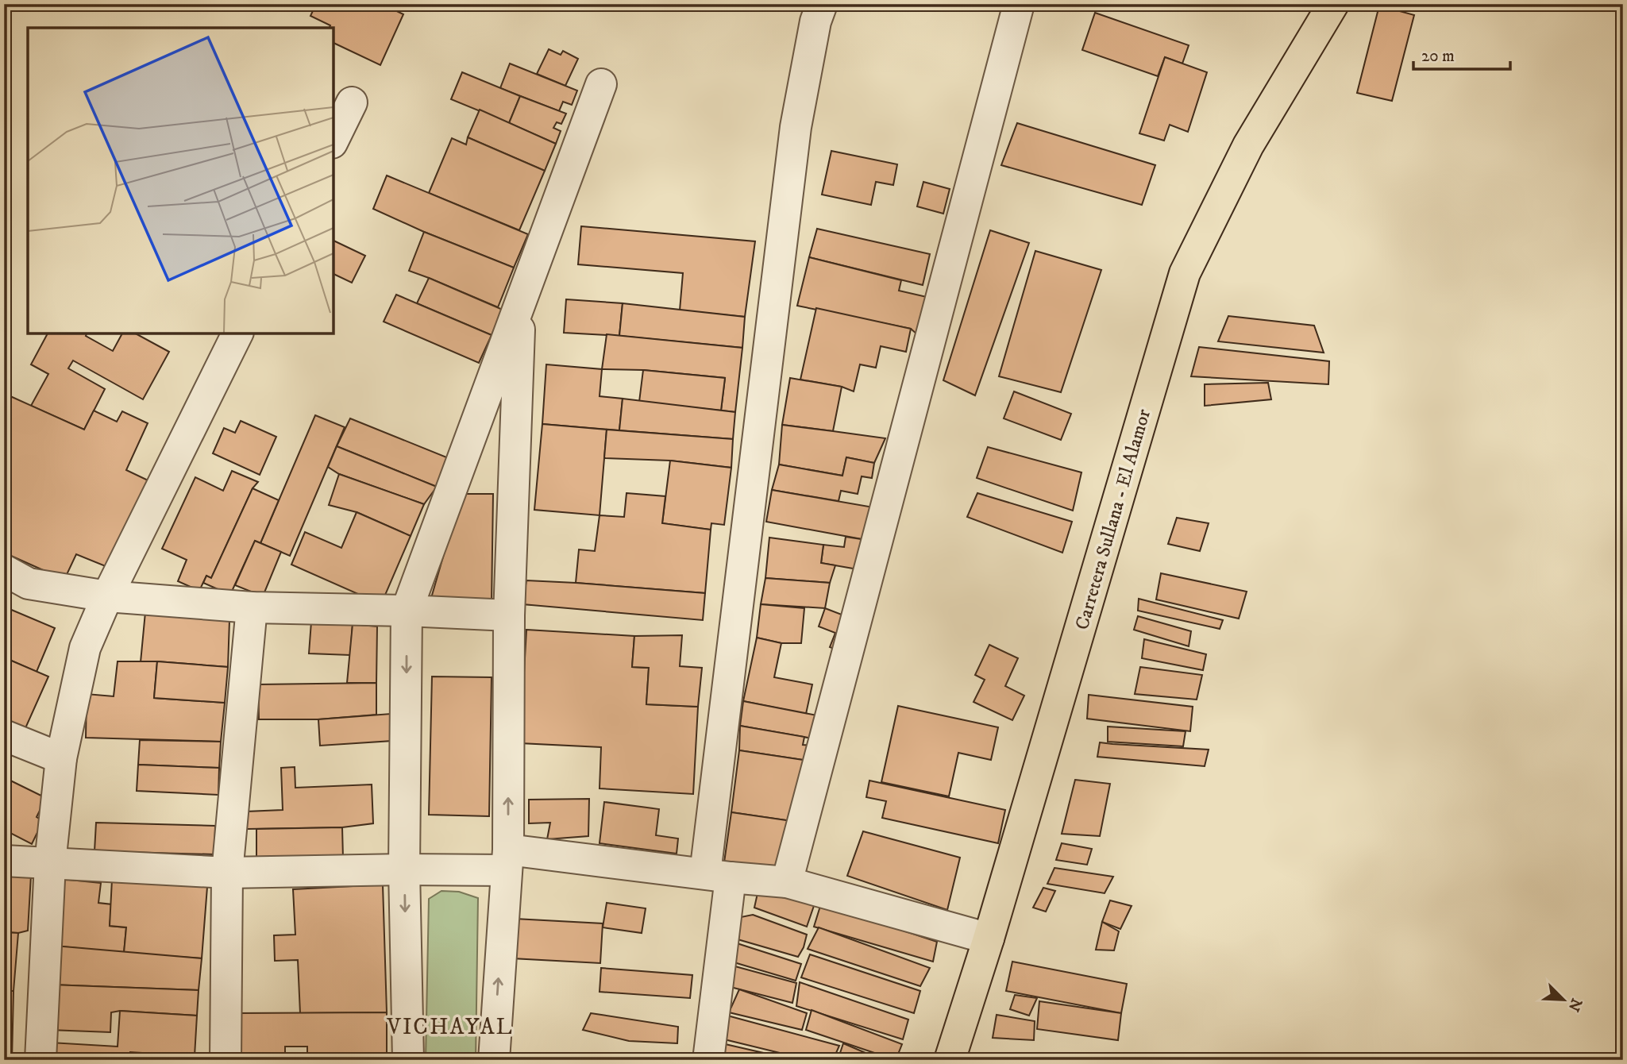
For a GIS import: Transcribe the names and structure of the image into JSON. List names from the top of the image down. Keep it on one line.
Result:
{"streets":{"highway":["Carretera Sullana - El Alamor"]},"districts":["VICHAYAL"],"scale_bar":"20 m","north":"bottom right"}
